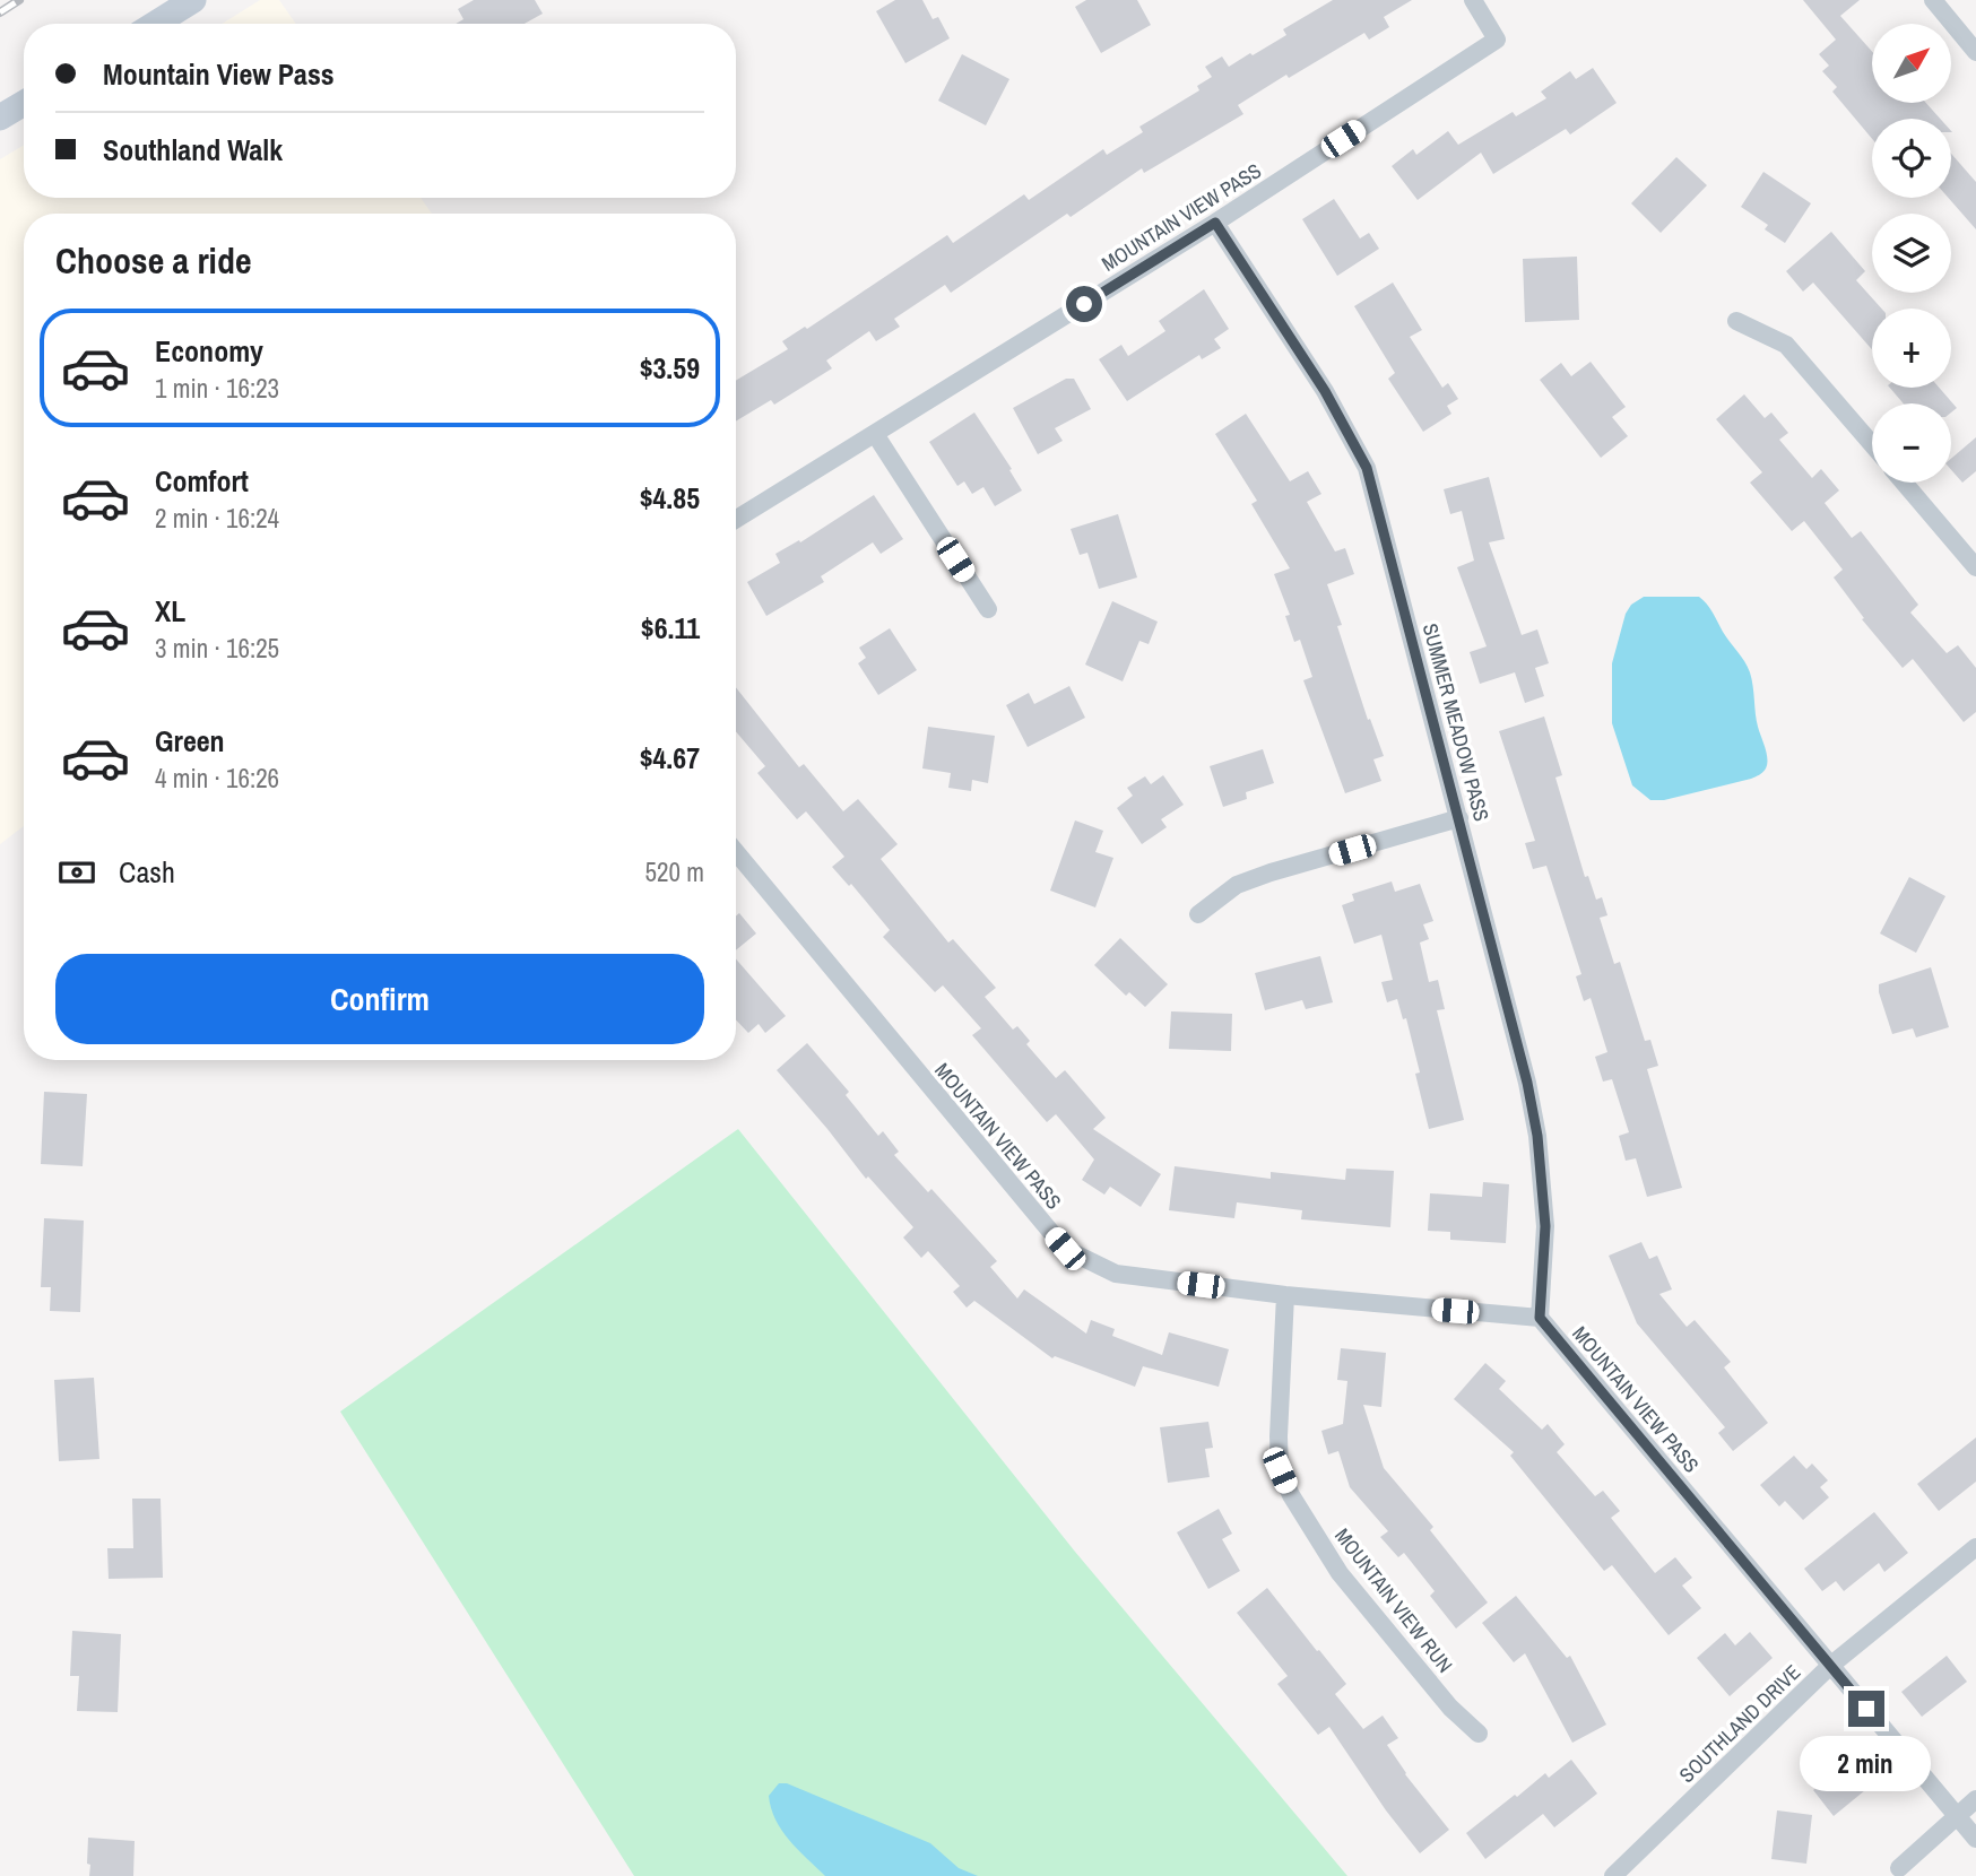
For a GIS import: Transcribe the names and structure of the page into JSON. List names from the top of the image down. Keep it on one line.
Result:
{"streets":{"street":["MOUNTAIN VIEW PASS","SUMMER MEADOW PASS","MOUNTAIN VIEW RUN","SOUTHLAND DRIVE"]},"crossings":[["MOUNTAIN VIEW PASS","SUMMER MEADOW PASS"],["MOUNTAIN VIEW PASS","MOUNTAIN VIEW RUN"],["MOUNTAIN VIEW PASS","SOUTHLAND DRIVE"]],"north":"top right","page":{"map_buttons":["+","−"],"banner":["Mountain View Pass","Southland Walk"],"heading":"Choose a ride","list":[{"name":"Economy","note":"1 min · 16:23","value":"$3.59"},{"name":"Comfort","note":"2 min · 16:24","value":"$4.85"},{"name":"XL","note":"3 min · 16:25","value":"$6.11"},{"name":"Green","note":"4 min · 16:26","value":"$4.67"}],"pay":["Cash","520 m"],"buttons":"Confirm","bubble":"2 min"}}
